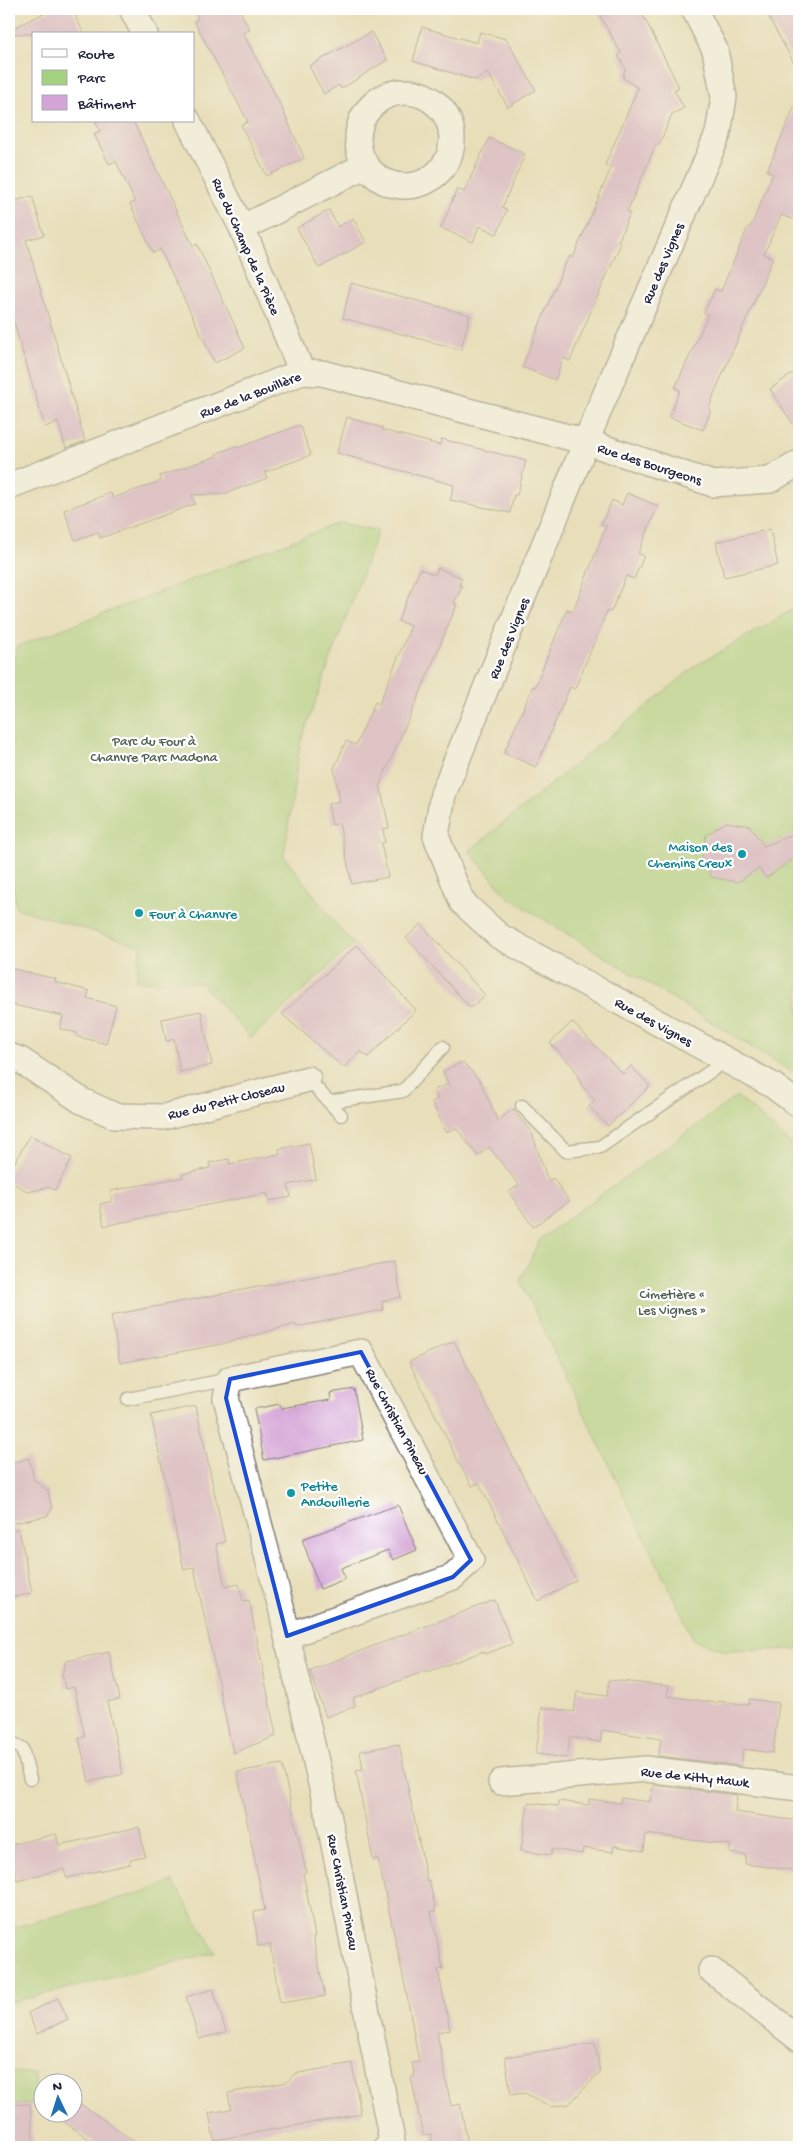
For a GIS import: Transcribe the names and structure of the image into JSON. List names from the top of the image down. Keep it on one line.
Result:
{"streets":{"street":["Rue du Champ de la Pièce","Rue des Vignes","Rue de la Bouillère","Rue des Bourgeons","Rue du Petit Closeau","Rue Christian Pineau","Rue de Kitty Hawk"]},"crossings":[["Rue du Champ de la Pièce","Rue de la Bouillère"],["Rue des Vignes","Rue de la Bouillère"],["Rue des Vignes","Rue des Bourgeons"],["Rue de la Bouillère","Rue des Bourgeons"]],"parks":["Parc du Four à Chanvre Parc Madona","Cimetière « Les Vignes »"],"places":["Maison des Chemins Creux","Four à Chanvre","Petite Andouillerie"],"legend":["Route","Parc","Bâtiment"],"north":"top"}
